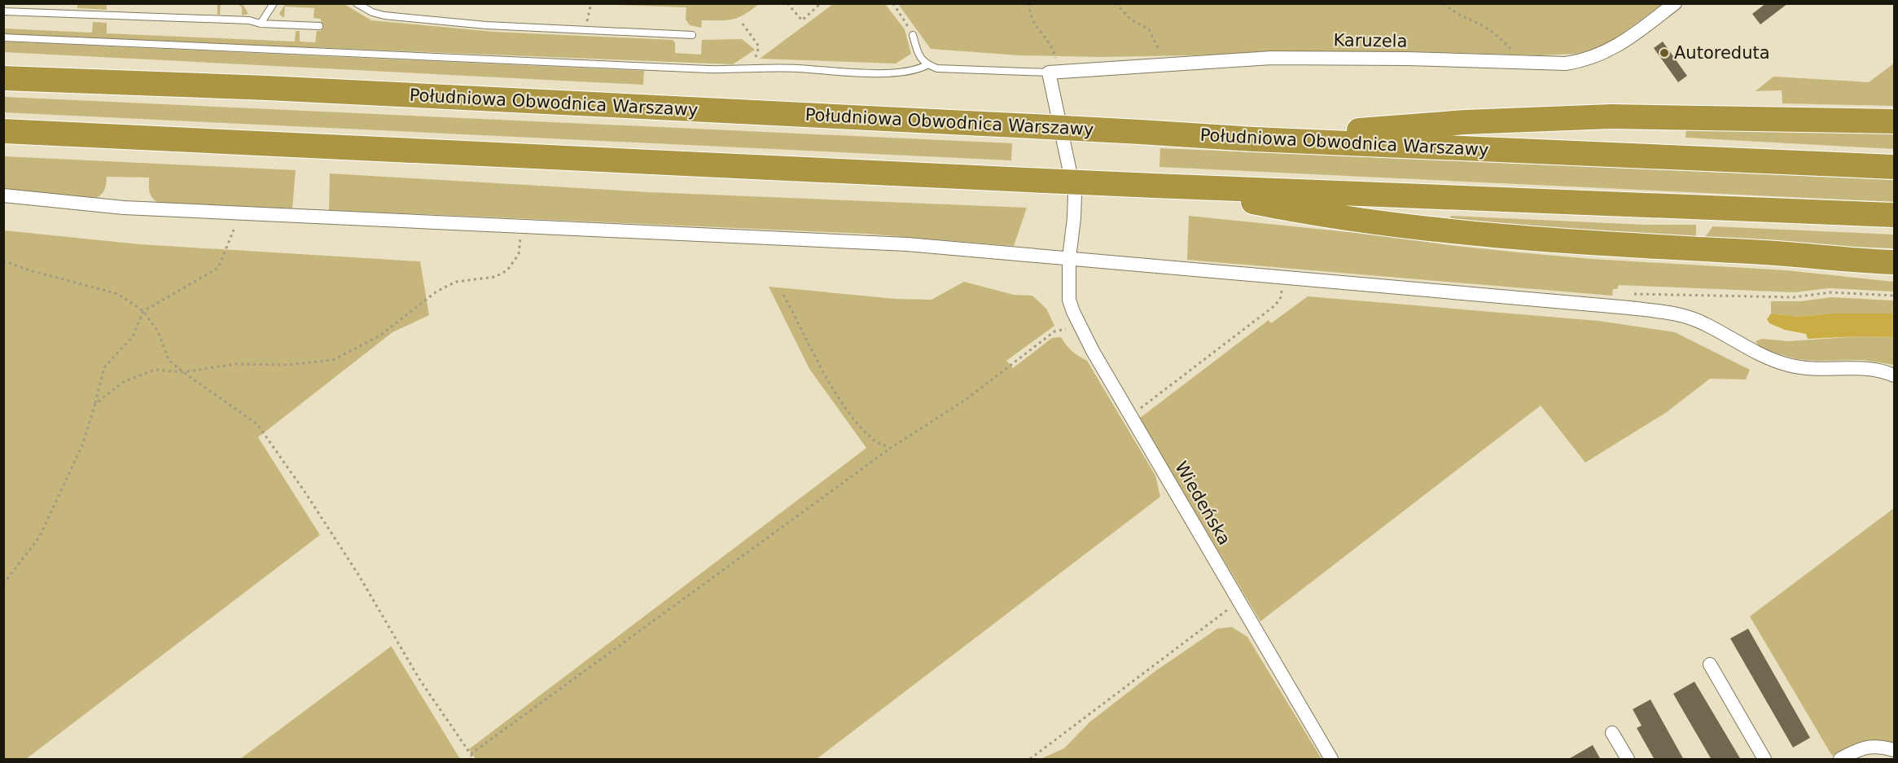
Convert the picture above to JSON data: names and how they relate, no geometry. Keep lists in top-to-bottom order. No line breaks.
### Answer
{"streets":{"highway":["Południowa Obwodnica Warszawy"],"street":["Karuzela","Wiedeńska"]},"crossings":[["Karuzela","Wiedeńska"]],"places":["Autoreduta"]}
